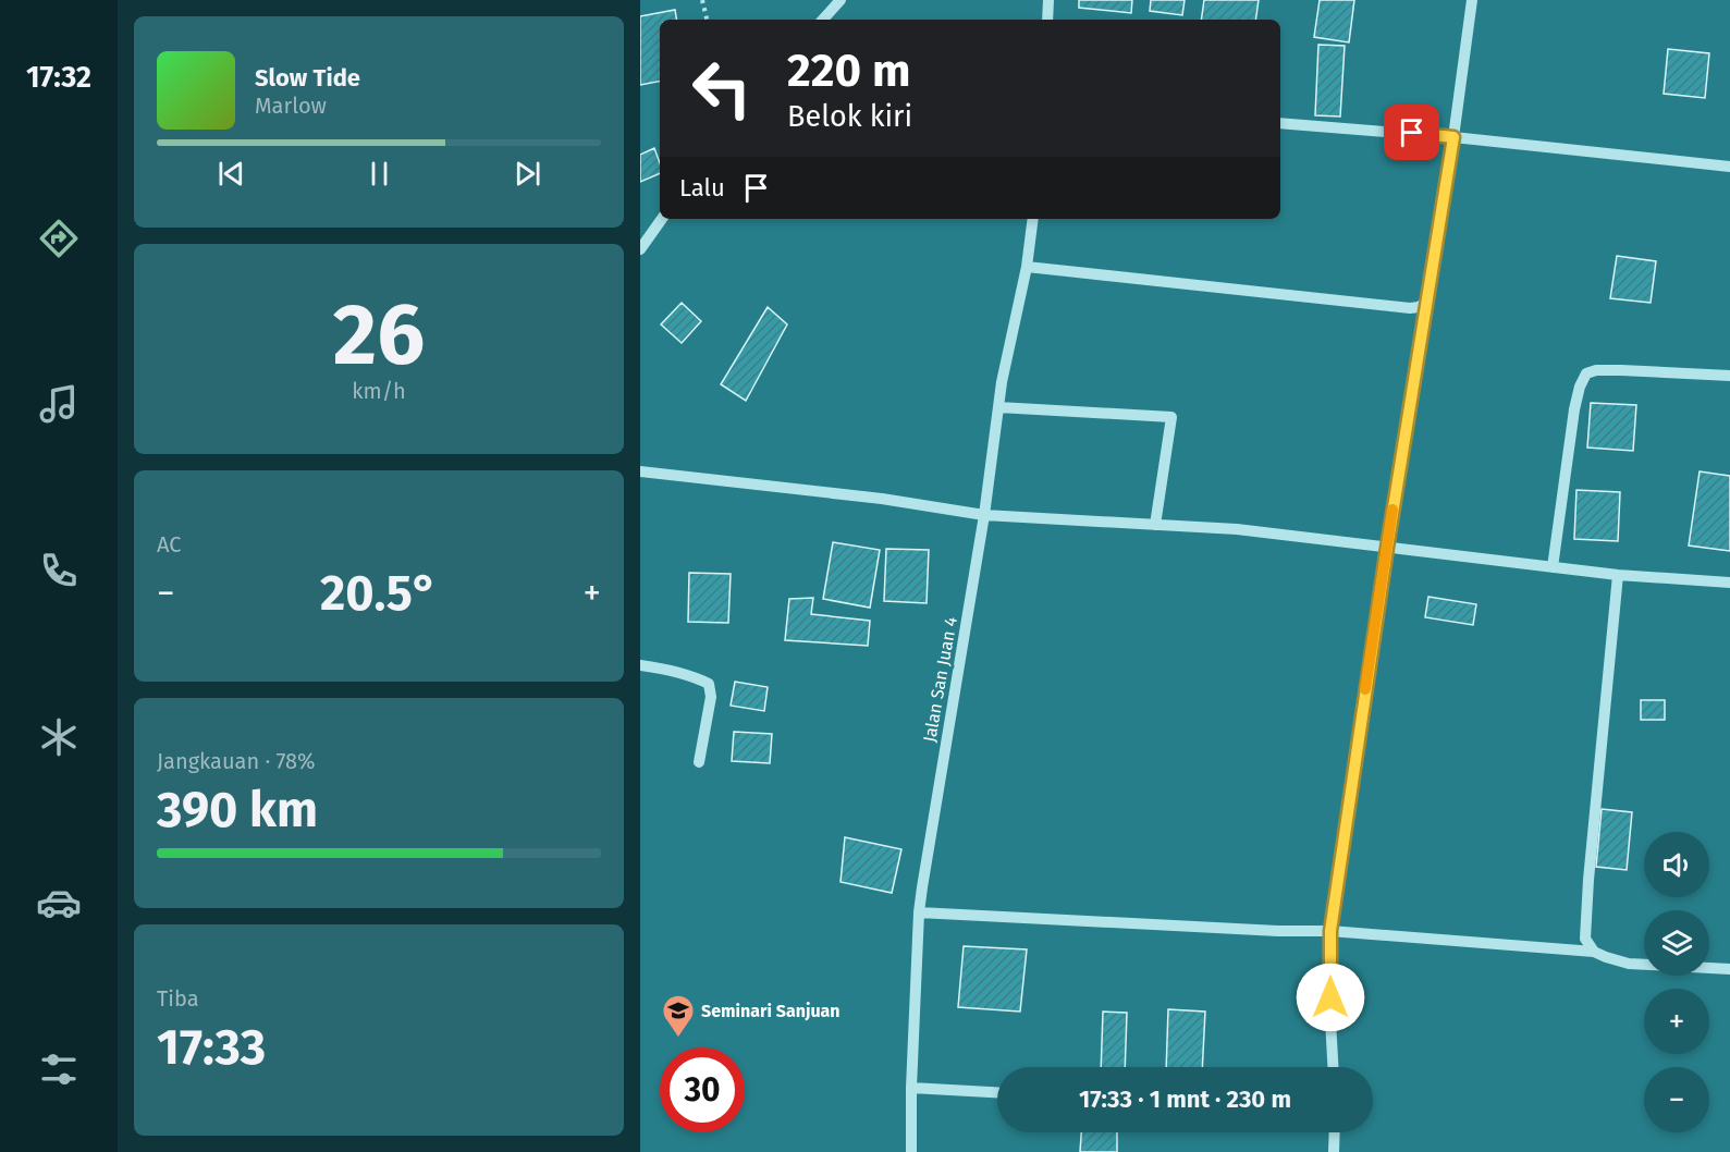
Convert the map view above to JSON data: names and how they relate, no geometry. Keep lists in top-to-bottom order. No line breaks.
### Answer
{"streets":{"street":["Jalan San Juan 4"]},"places":{"school or university":["Seminari Sanjuan"]},"page":{"tabs":"17:32","turn":["220 m","Belok kiri"],"song":["Slow Tide","Marlow"],"then":"Lalu","tile":[["26","km/h"],"AC",["Jangkauan · 78%","390 km"],["Tiba","17:33"]],"heat":["−","20.5°","+"],"map_buttons":["+","−"],"limit":"30","trip":"17:33 · 1 mnt · 230 m"}}
